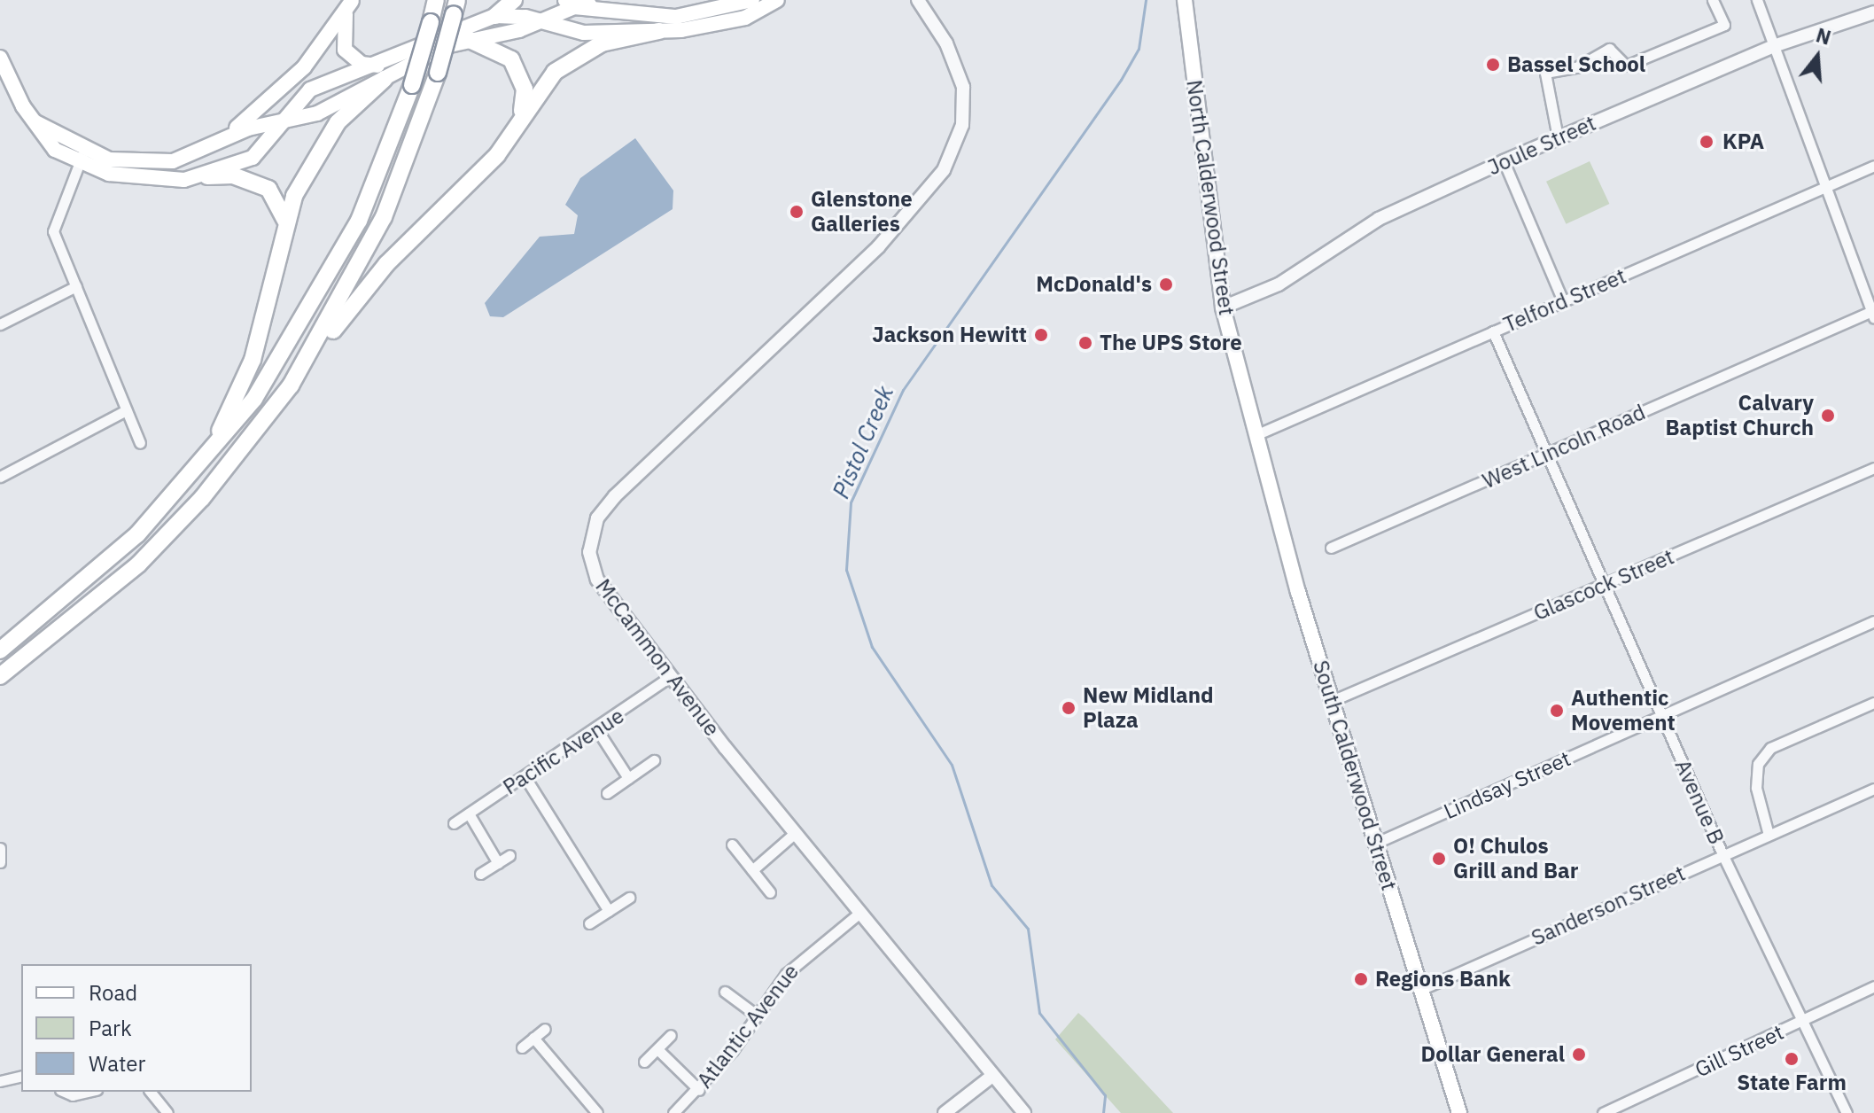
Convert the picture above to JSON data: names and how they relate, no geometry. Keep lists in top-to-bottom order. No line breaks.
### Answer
{"streets":{"main road":["North Calderwood Street","South Calderwood Street"],"street":["Joule Street","Telford Street","West Lincoln Road","Glascock Street","McCammon Avenue","Pacific Avenue","Lindsay Street","Avenue B","Sanderson Street","Atlantic Avenue","Gill Street"]},"crossings":[["Joule Street","North Calderwood Street"],["North Calderwood Street","Telford Street"],["North Calderwood Street","South Calderwood Street"],["Telford Street","South Calderwood Street"],["Telford Street","Avenue B"],["West Lincoln Road","Avenue B"],["Glascock Street","South Calderwood Street"],["Glascock Street","Avenue B"],["McCammon Avenue","Pacific Avenue"],["McCammon Avenue","Atlantic Avenue"],["South Calderwood Street","Lindsay Street"],["South Calderwood Street","Sanderson Street"],["Lindsay Street","Avenue B"],["Avenue B","Sanderson Street"],["Avenue B","Gill Street"]],"water":["Pistol Creek"],"places":["Bassel School","KPA","Glenstone Galleries","McDonald's","Jackson Hewitt","The UPS Store","Calvary Baptist Church","New Midland Plaza","Authentic Movement","O! Chulos Grill and Bar","Regions Bank","Dollar General","State Farm"],"legend":["Road","Park","Water"],"north":"top"}
